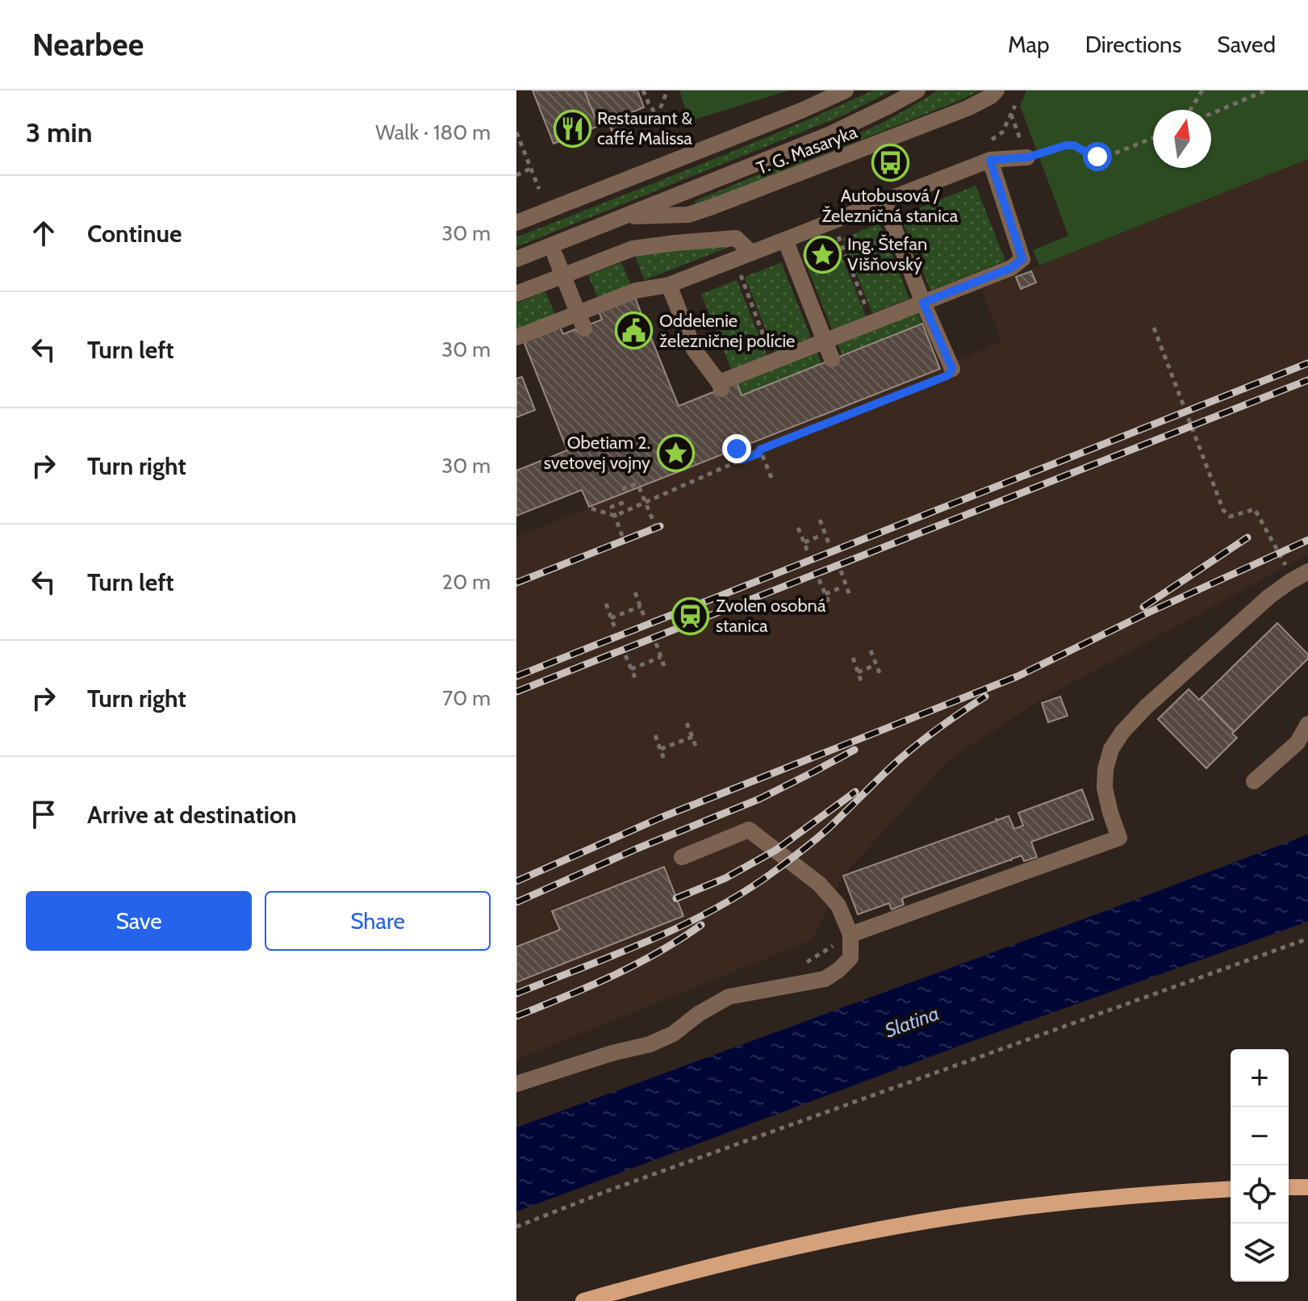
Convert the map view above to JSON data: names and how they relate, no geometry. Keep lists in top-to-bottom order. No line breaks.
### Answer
{"streets":{"street":["T. G. Masaryka"]},"water":["Slatina"],"places":{"restaurant":["Restaurant & caffé Malissa"],"bus stop":["Autobusová / Železničná stanica"],"place":["Ing. Štefan Višňovský","Obetiam 2. svetovej vojny"],"public building":["Oddelenie železničnej polície"],"station":["Zvolen osobná stanica"]},"north":"top","page":{"header":"Nearbee","nav":["Map","Directions","Saved"],"heading":["3 min","Walk · 180 m"],"list":[["Continue","30 m"],["Turn left","30 m"],["Turn right","30 m"],["Turn left","20 m"],["Turn right","70 m"],"Arrive at destination"],"buttons":["Save","Share"],"map_buttons":["+","−"]}}
